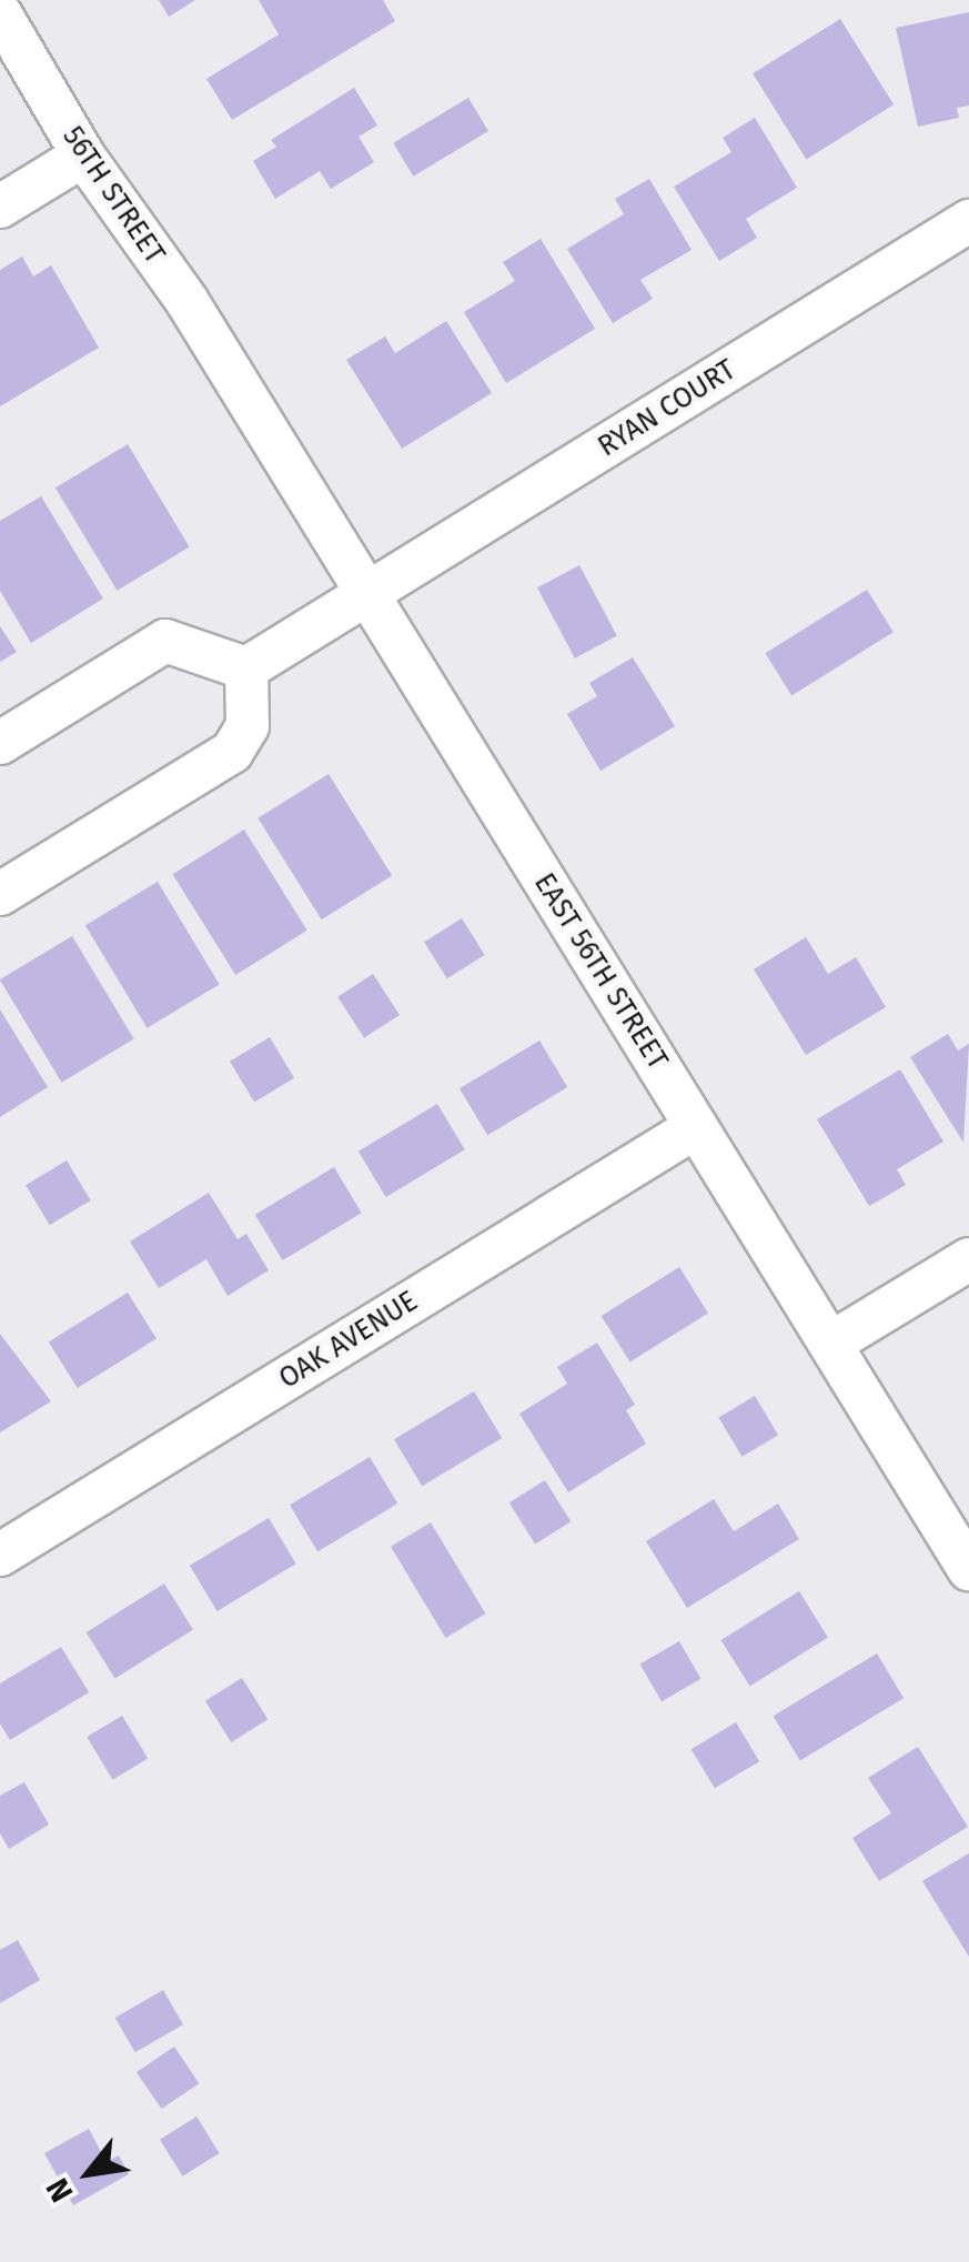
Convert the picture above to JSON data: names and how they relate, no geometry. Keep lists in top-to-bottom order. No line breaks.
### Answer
{"streets":{"street":["56TH STREET","RYAN COURT","EAST 56TH STREET","OAK AVENUE"]},"crossings":[["56TH STREET","EAST 56TH STREET"],["RYAN COURT","EAST 56TH STREET"],["EAST 56TH STREET","OAK AVENUE"]],"north":"bottom left"}
